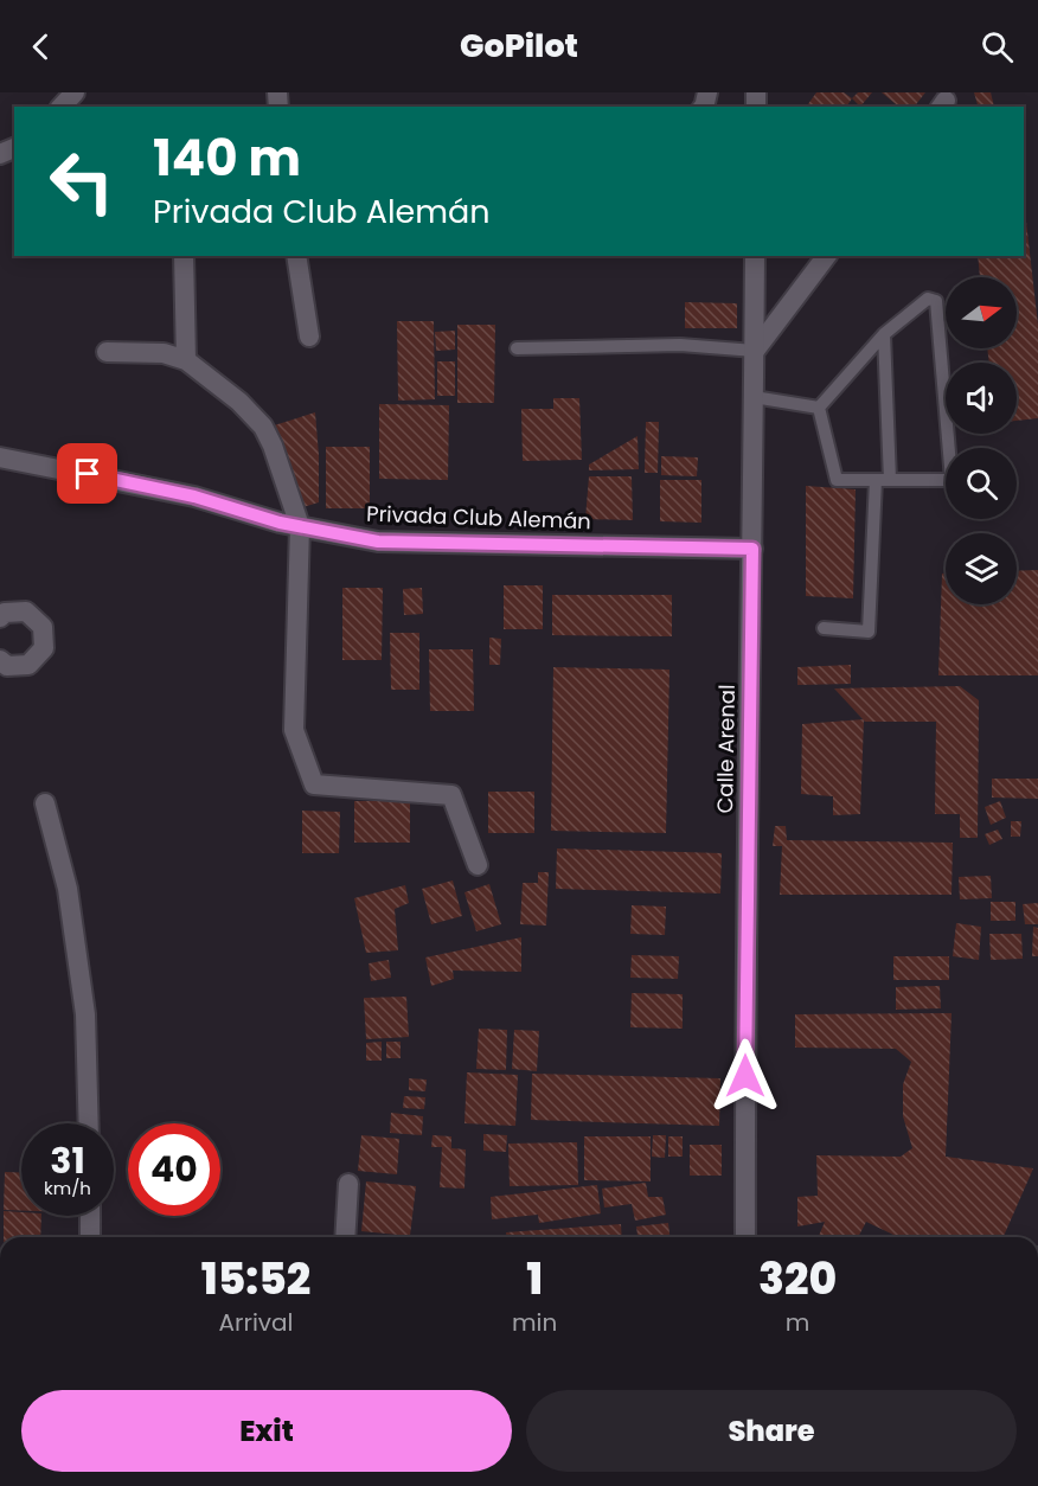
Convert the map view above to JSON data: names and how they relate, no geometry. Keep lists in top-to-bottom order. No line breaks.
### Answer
{"streets":{"street":["Privada Club Alemán","Calle Arenal"]},"crossings":[["Privada Club Alemán","Calle Arenal"]],"north":"right","page":{"header":"GoPilot","turn":["140 m","Privada Club Alemán"],"speed":"31 km/h","limit":"40","eta":["15:52","Arrival","1","min","320","m"],"buttons":["Exit","Share"]}}
